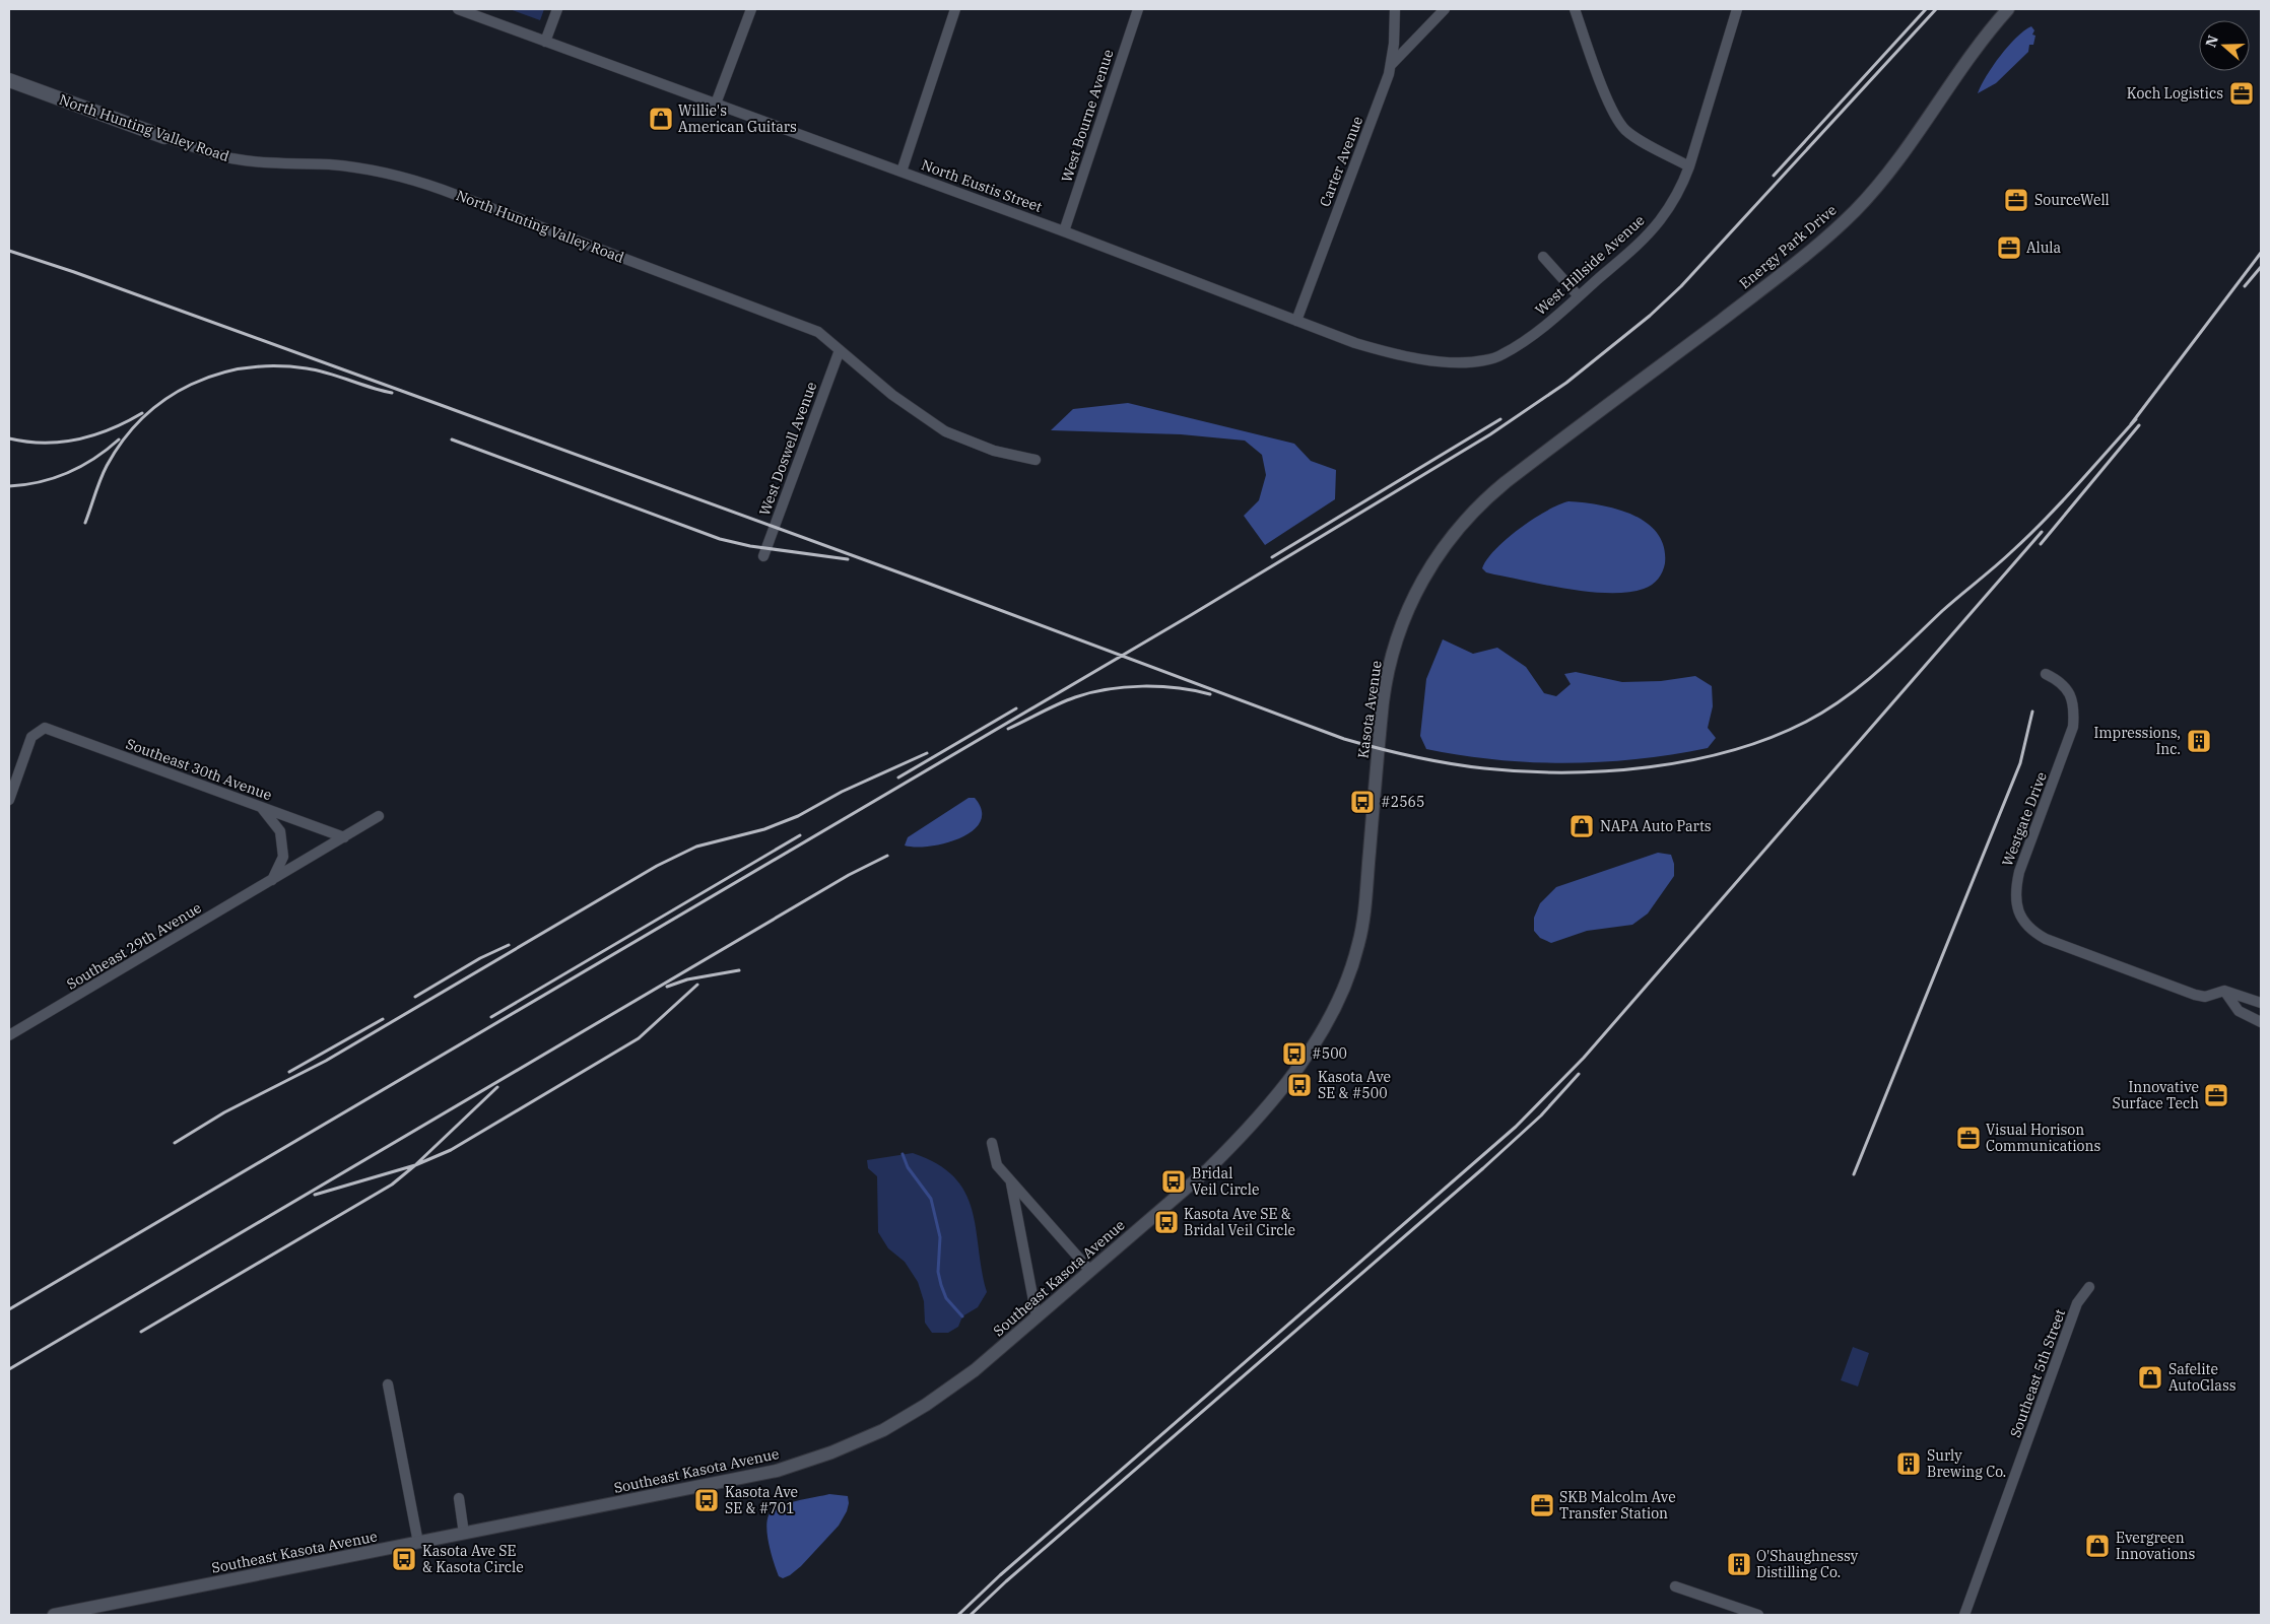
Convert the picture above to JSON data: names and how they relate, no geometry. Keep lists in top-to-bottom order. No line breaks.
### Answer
{"streets":{"main road":["North Hunting Valley Road"],"street":["West Bourne Avenue","Carter Avenue","North Eustis Street","Energy Park Drive","West Hillside Avenue","West Doswell Avenue","Kasota Avenue","Southeast 30th Avenue","Westgate Drive","Southeast 29th Avenue","Southeast Kasota Avenue","Southeast 5th Street"]},"crossings":[["West Bourne Avenue","North Eustis Street"],["North Hunting Valley Road","West Doswell Avenue"],["Carter Avenue","North Eustis Street"],["North Eustis Street","West Hillside Avenue"],["Energy Park Drive","Kasota Avenue"],["Kasota Avenue","Southeast Kasota Avenue"],["Southeast 30th Avenue","Southeast 29th Avenue"]],"places":{"office":["Koch Logistics","SourceWell","Alula","Innovative Surface Tech","Visual Horison Communications","SKB Malcolm Ave Transfer Station"],"shop":["Willie's American Guitars","NAPA Auto Parts","Safelite AutoGlass","Evergreen Innovations"],"building":["Impressions, Inc.","Surly Brewing Co.","O'Shaughnessy Distilling Co."],"bus stop":["#2565","#500","Kasota Ave SE & #500","Bridal Veil Circle","Kasota Ave SE & Bridal Veil Circle","Kasota Ave SE & #701","Kasota Ave SE & Kasota Circle"]},"north":"left"}
